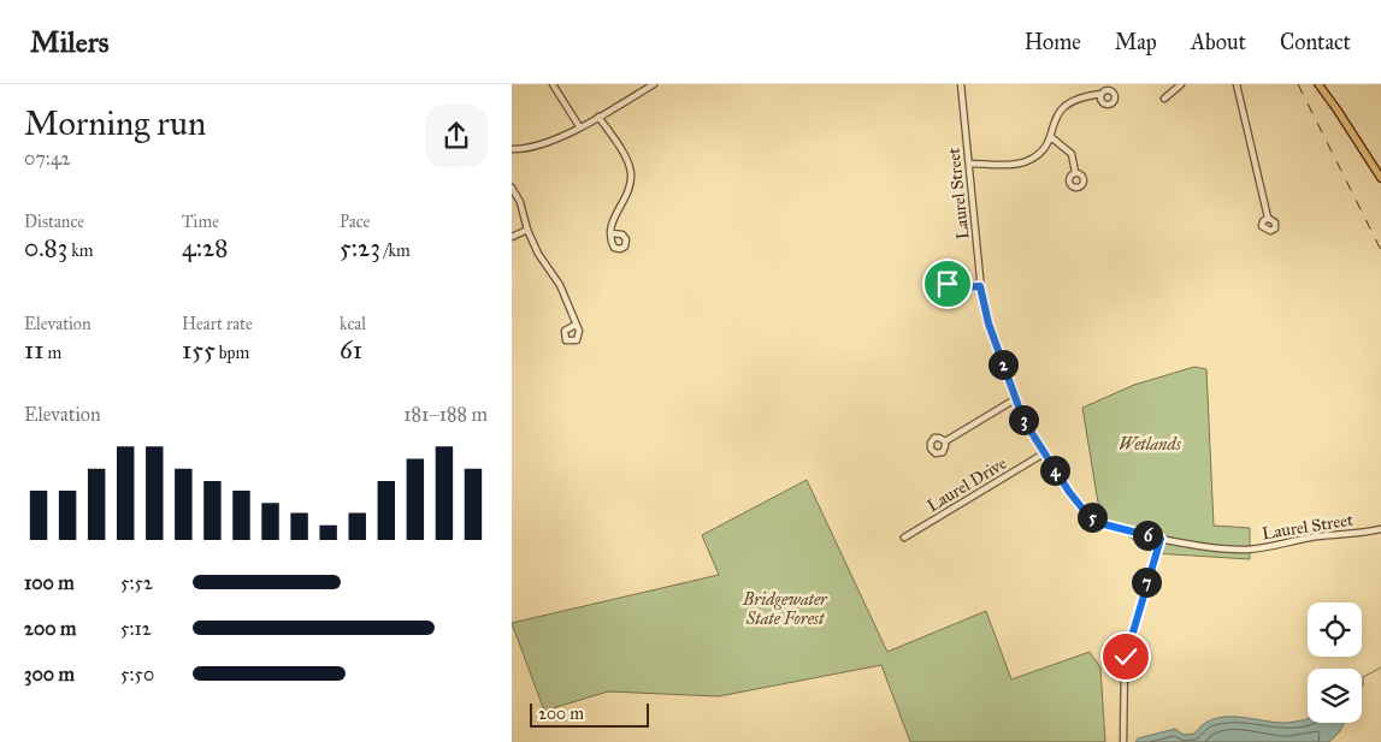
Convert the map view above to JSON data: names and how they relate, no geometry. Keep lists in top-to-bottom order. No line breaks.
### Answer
{"streets":{"street":["Laurel Street","Laurel Drive"]},"crossings":[["Laurel Street","Laurel Drive"]],"parks":["Wetlands","Bridgewater State Forest"],"scale_bar":"200 m","page":{"header":"Milers","nav":["Home","Map","About","Contact"],"heading":["Morning run","07:42"],"stats":[["Distance","0.83 km"],["Time","4:28"],["Pace","5:23 /km"],["Elevation","11 m"],["Heart rate","155 bpm"],["kcal","61"]],"pins":["2","3","4","5","6","7"],"chart":["Elevation","181–188 m"],"list":[{"name":"100 m","note":"5:52"},{"name":"200 m","note":"5:12"},{"name":"300 m","note":"5:50"}],"scale":"200 m"}}
